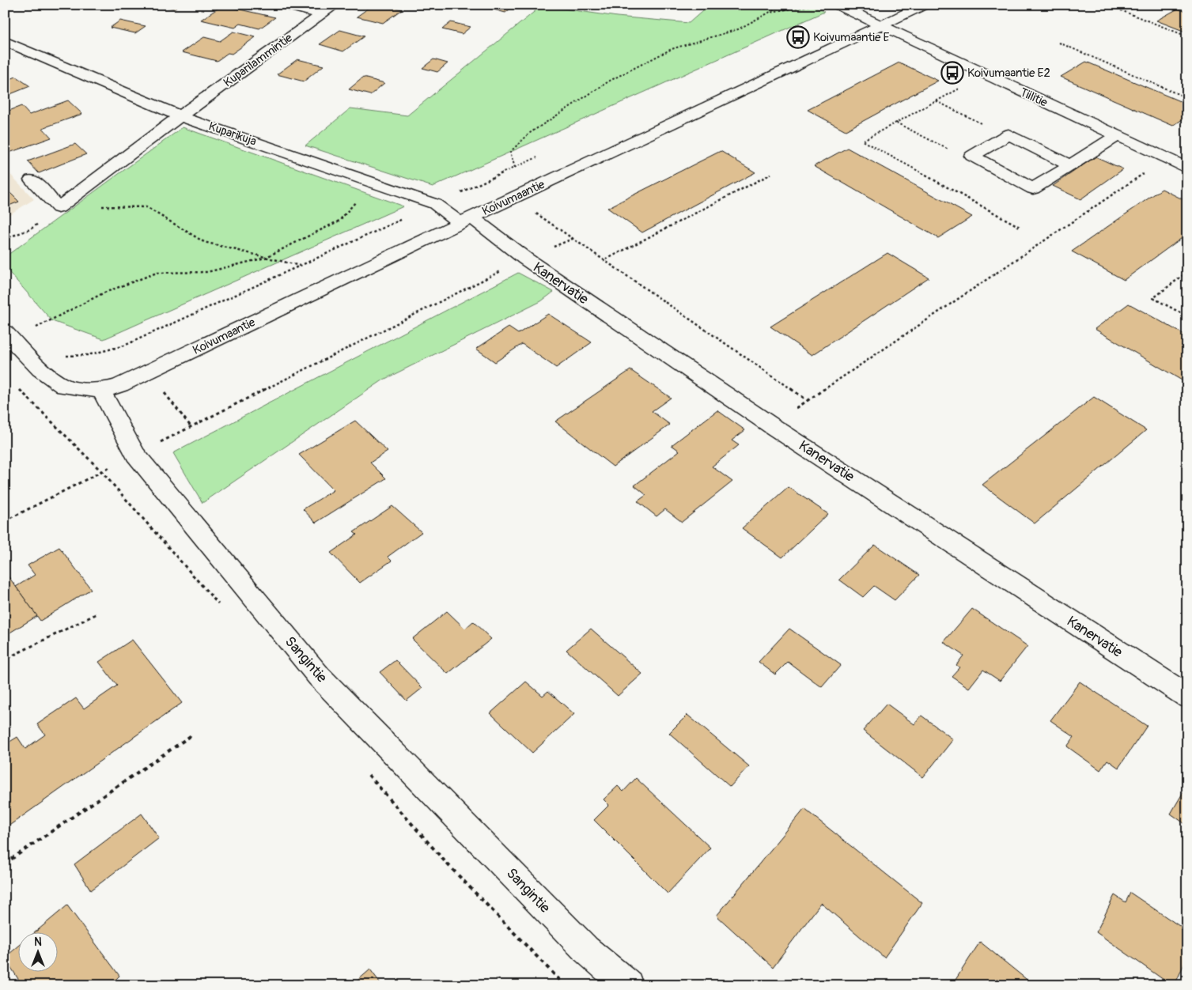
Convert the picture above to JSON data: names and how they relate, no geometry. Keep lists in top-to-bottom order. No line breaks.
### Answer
{"streets":{"street":["Kuparilammintie","Tiilitie","Kuparikuja","Koivumaantie","Kanervatie","Sangintie"]},"crossings":[["Kuparilammintie","Kuparikuja"],["Tiilitie","Koivumaantie"],["Kuparikuja","Koivumaantie"],["Kuparikuja","Kanervatie"],["Koivumaantie","Kanervatie"],["Koivumaantie","Sangintie"]],"places":{"bus stop":["Koivumaantie E","Koivumaantie E2"]},"north":"top"}
